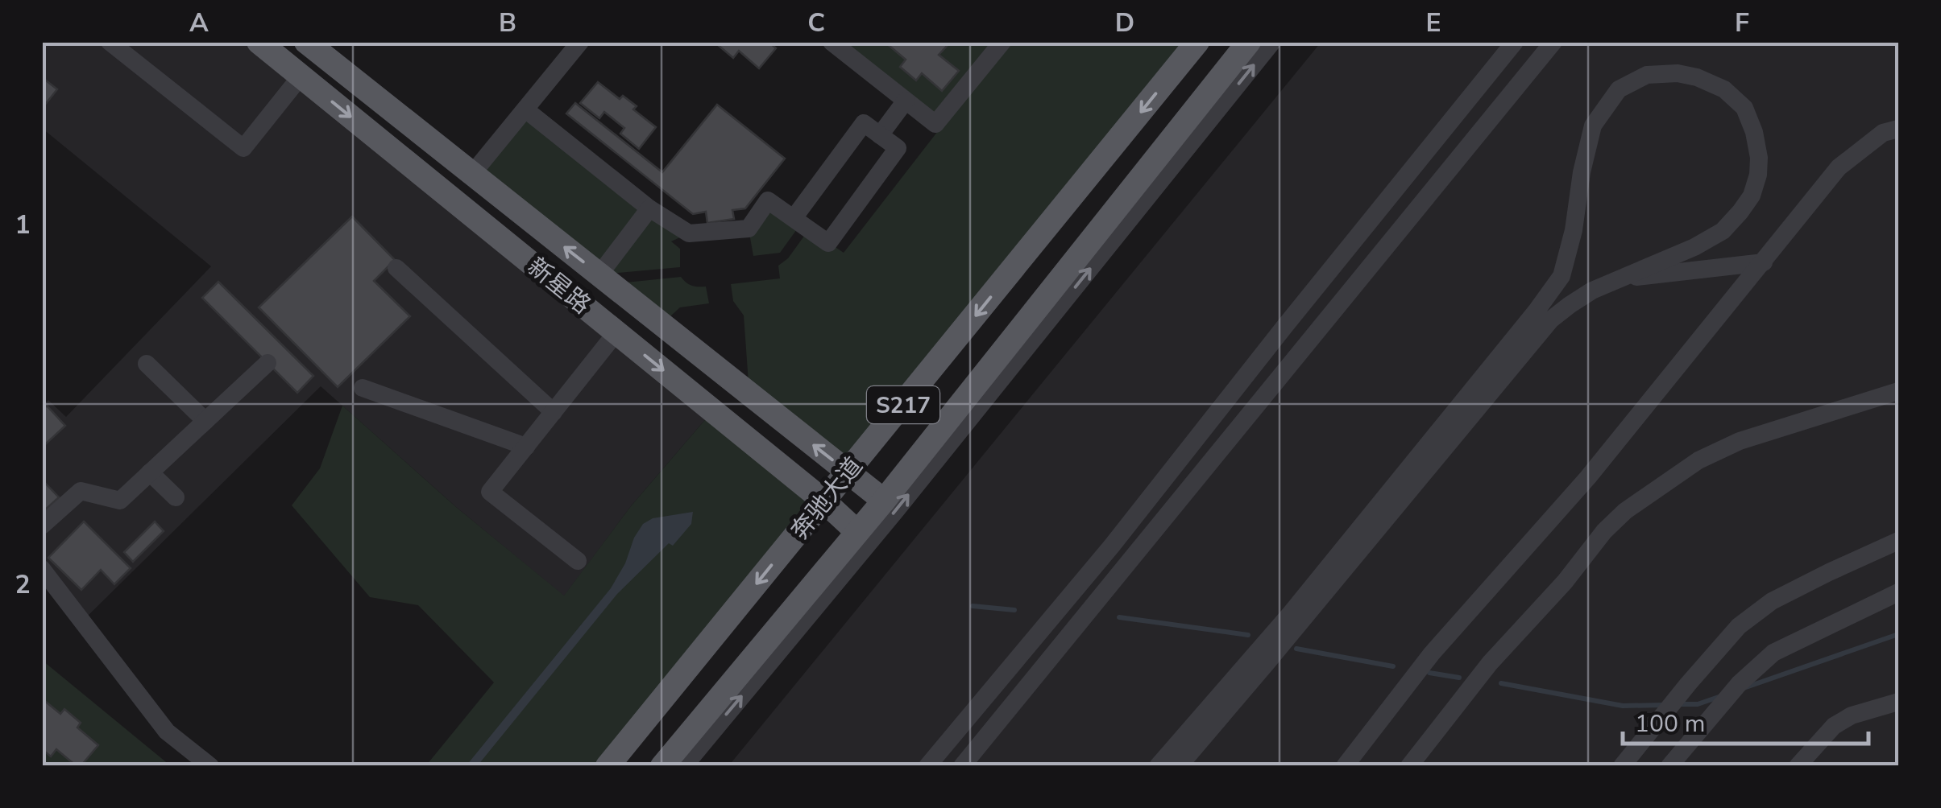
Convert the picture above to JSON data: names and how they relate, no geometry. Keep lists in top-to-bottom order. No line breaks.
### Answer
{"streets":{"main road":["新星路","S217","奔驰大道"]},"crossings":[["新星路","奔驰大道"]],"scale_bar":"100 m","grid":{"columns":["A","B","C","D","E","F"],"rows":["1","2"]}}
